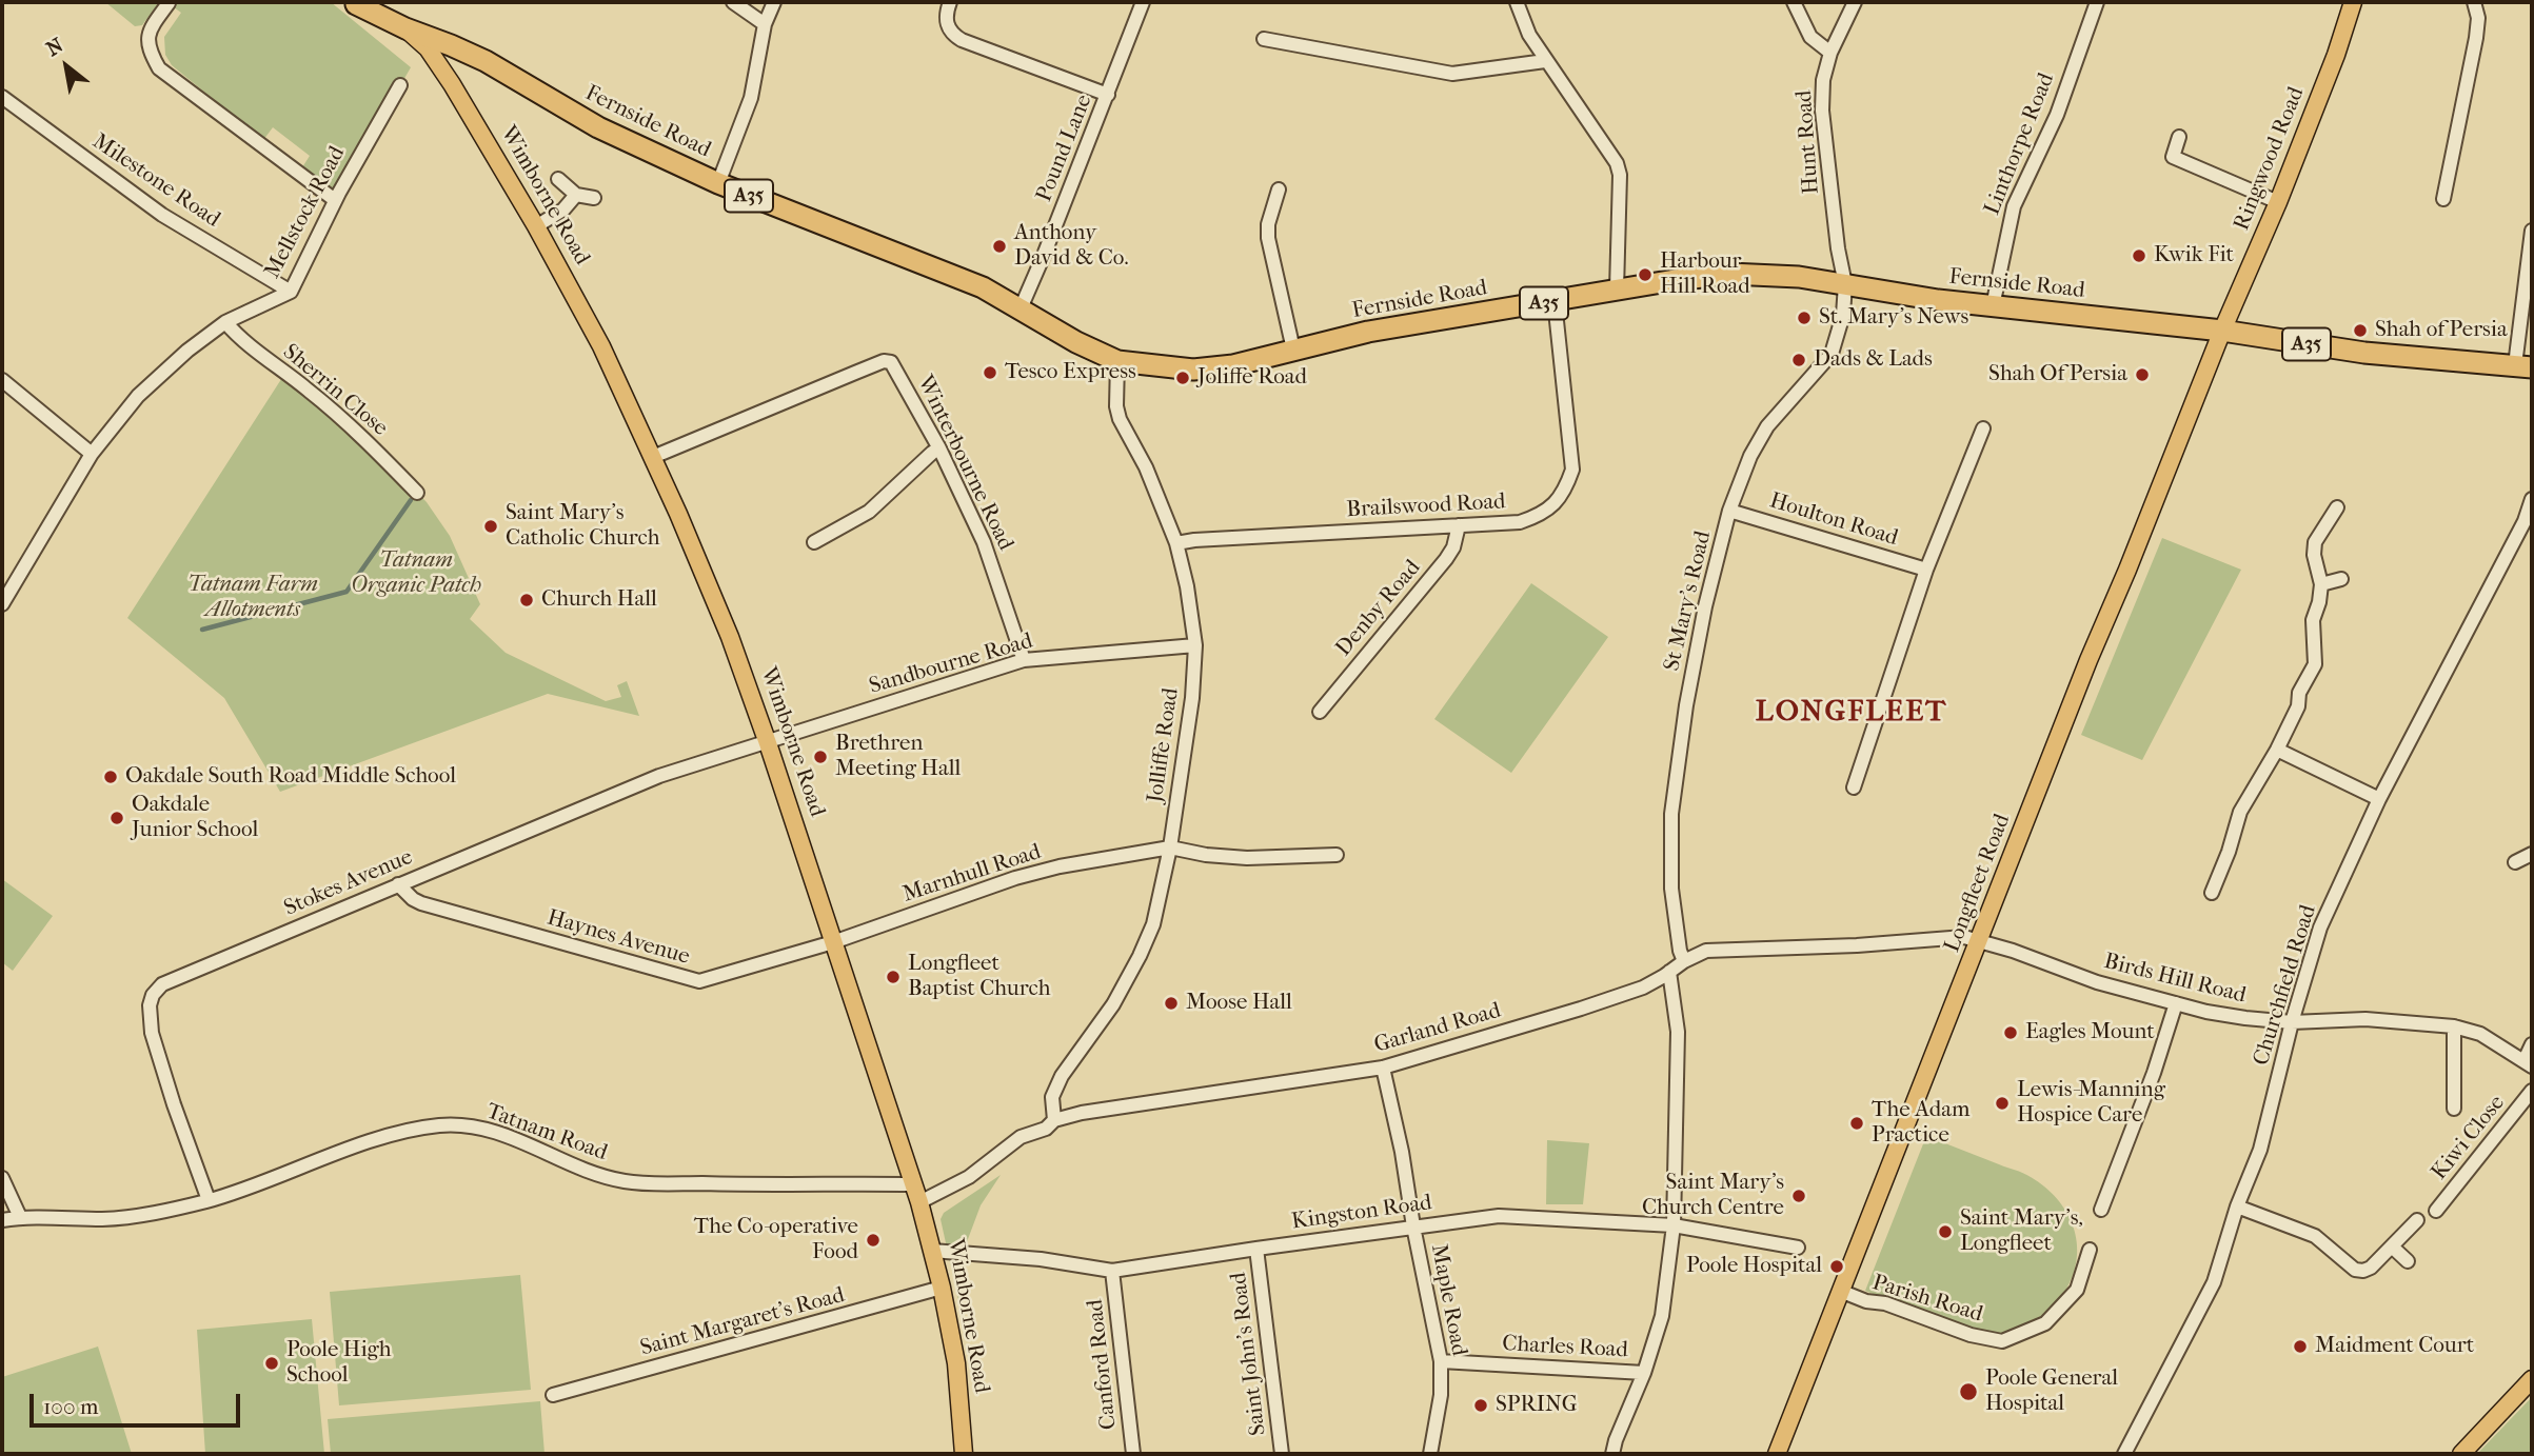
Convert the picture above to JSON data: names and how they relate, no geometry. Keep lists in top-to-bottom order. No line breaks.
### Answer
{"streets":{"highway":["Fernside Road","Wimborne Road","A35"],"main road":["Ringwood Road","Longfleet Road"],"street":["Hunt Road","Linthorpe Road","Pound Lane","Milestone Road","Mellstock Road","Sherrin Close","Winterbourne Road","Brailswood Road","Houlton Road","St Mary's Road","Denby Road","Sandbourne Road","Jolliffe Road","Marnhull Road","Stokes Avenue","Haynes Avenue","Birds Hill Road","Churchfield Road","Garland Road","Tatnam Road","Kiwi Close","Kingston Road","Parish Road","Maple Road","Saint Margaret's Road","Charles Road","Saint John's Road","Canford Road"]},"crossings":[["Fernside Road","Hunt Road"],["Fernside Road","Linthorpe Road"],["Fernside Road","Pound Lane"],["Fernside Road","Ringwood Road"],["Fernside Road","Wimborne Road"],["Fernside Road","Brailswood Road"],["Fernside Road","St Mary's Road"],["Fernside Road","Jolliffe Road"],["Fernside Road","Longfleet Road"],["Hunt Road","St Mary's Road"],["Ringwood Road","Longfleet Road"],["Milestone Road","Mellstock Road"],["Wimborne Road","Winterbourne Road"],["Wimborne Road","Sandbourne Road"],["Wimborne Road","Marnhull Road"],["Wimborne Road","Stokes Avenue"],["Wimborne Road","Haynes Avenue"],["Wimborne Road","Garland Road"],["Wimborne Road","Tatnam Road"],["Wimborne Road","Kingston Road"],["Wimborne Road","Saint Margaret's Road"],["Mellstock Road","Sherrin Close"],["Winterbourne Road","Sandbourne Road"],["Brailswood Road","Denby Road"],["Brailswood Road","Jolliffe Road"],["Houlton Road","St Mary's Road"],["St Mary's Road","Garland Road"],["Sandbourne Road","Jolliffe Road"],["Sandbourne Road","Stokes Avenue"],["Jolliffe Road","Marnhull Road"],["Jolliffe Road","Garland Road"],["Marnhull Road","Haynes Avenue"],["Stokes Avenue","Haynes Avenue"],["Stokes Avenue","Tatnam Road"],["Longfleet Road","Birds Hill Road"],["Longfleet Road","Garland Road"],["Longfleet Road","Parish Road"],["Birds Hill Road","Churchfield Road"],["Birds Hill Road","Garland Road"],["Garland Road","Maple Road"],["Kingston Road","Maple Road"],["Kingston Road","Saint John's Road"],["Kingston Road","Canford Road"],["Maple Road","Charles Road"]],"districts":["LONGFLEET"],"parks":["Tatnam Organic Patch","Tatnam Farm Allotments"],"places":["Anthony David & Co.","Kwik Fit","Harbour Hill Road","St. Mary's News","Shah of Persia","Dads & Lads","Tesco Express","Shah Of Persia","Joliffe Road","Saint Mary's Catholic Church","Church Hall","Brethren Meeting Hall","Oakdale South Road Middle School","Oakdale Junior School","Longfleet Baptist Church","Moose Hall","Eagles Mount","Lewis-Manning Hospice Care","The Adam Practice","Saint Mary's Church Centre","Saint Mary's, Longfleet","The Co-operative Food","Poole Hospital","Maidment Court","Poole High School","Poole General Hospital","SPRING"],"scale_bar":"100 m","north":"top left"}
